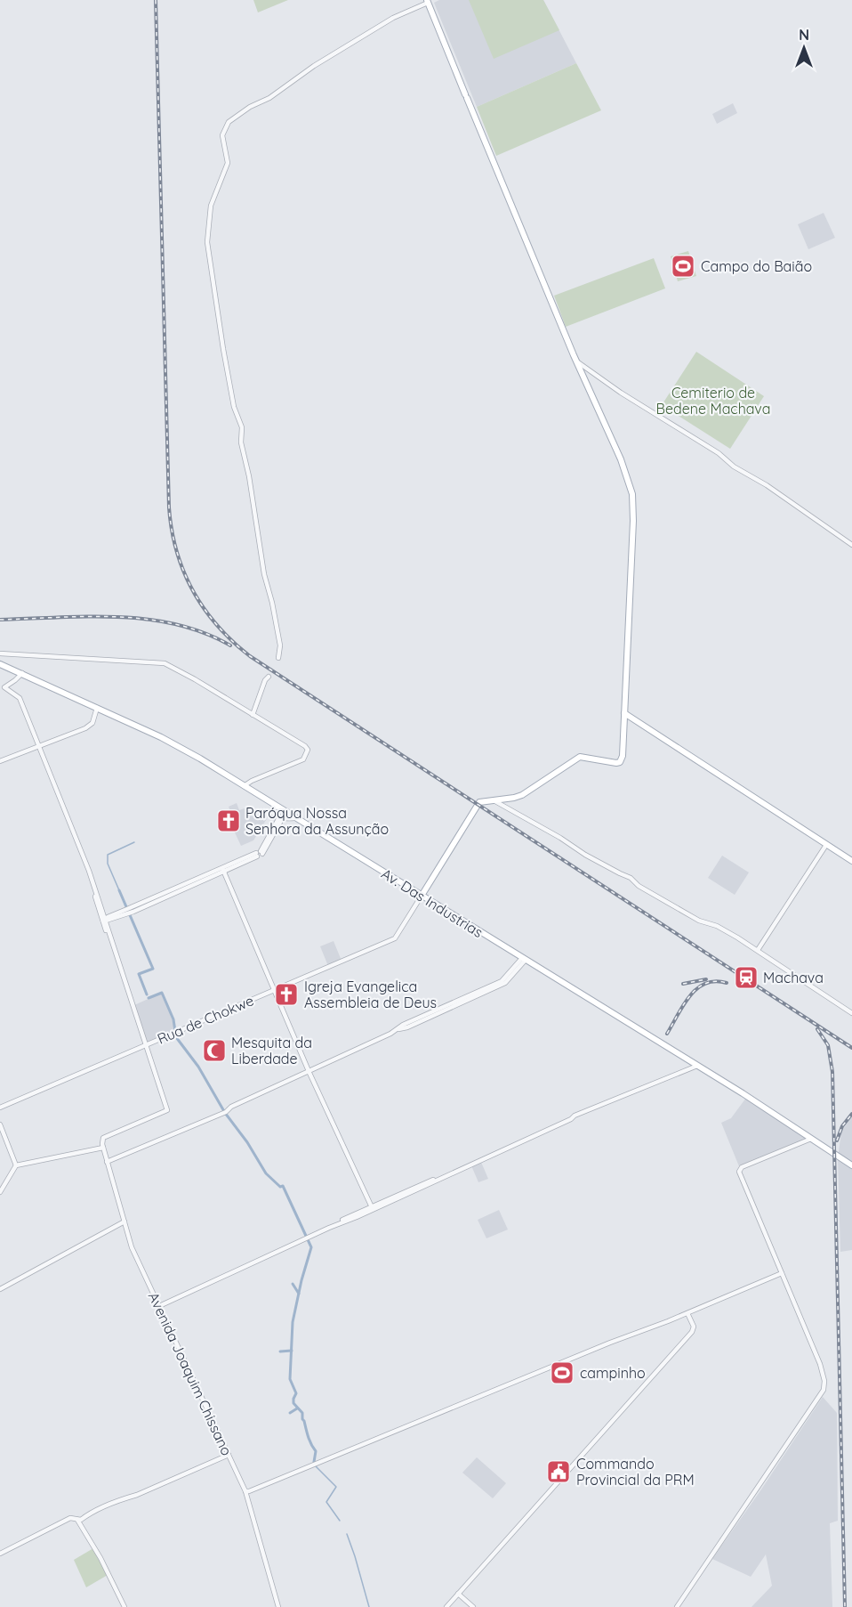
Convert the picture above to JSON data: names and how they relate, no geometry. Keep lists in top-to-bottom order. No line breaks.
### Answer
{"streets":{"main road":["Av. Das Industrias"],"street":["Rua de Chokwe","Avenida Joaquim Chissano"]},"crossings":[["Av. Das Industrias","Rua de Chokwe"],["Rua de Chokwe","Avenida Joaquim Chissano"]],"parks":["Cemiterio de Bedene Machava"],"places":{"sports":["Campo do Baião","campinho"],"church":["Paróqua Nossa Senhora da Assunção","Igreja Evangelica Assembleia de Deus"],"station":["Machava"],"mosque":["Mesquita da Liberdade"],"public building":["Commando Provincial da PRM"]},"north":"top"}
